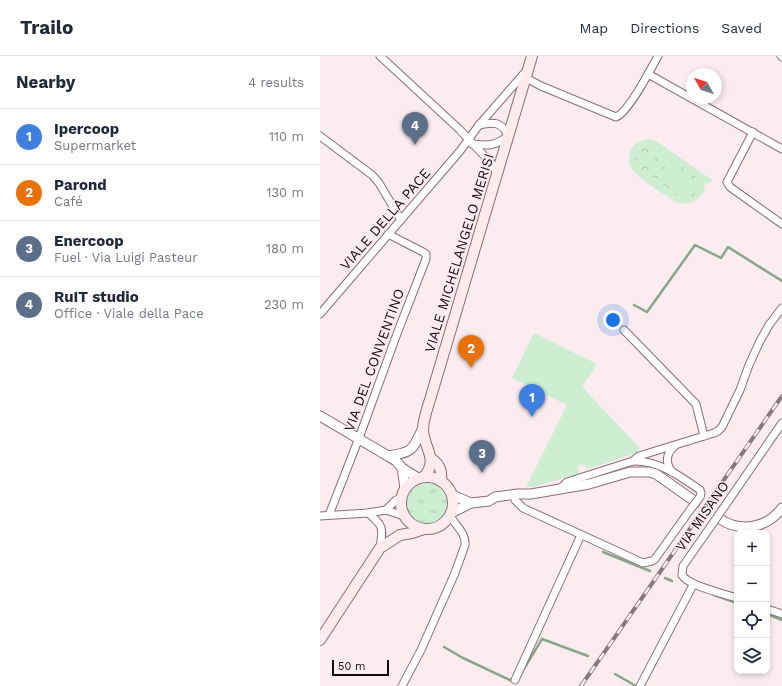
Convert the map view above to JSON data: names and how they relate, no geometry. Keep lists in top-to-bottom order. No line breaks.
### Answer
{"streets":{"main road":["VIALE MICHELANGELO MERISI"],"street":["VIALE DELLA PACE","VIA DEL CONVENTINO","VIA MISANO"]},"crossings":[["VIALE DELLA PACE","VIALE MICHELANGELO MERISI"],["VIALE DELLA PACE","VIA DEL CONVENTINO"]],"scale_bar":"50 m","north":"top left","page":{"header":"Trailo","nav":["Map","Directions","Saved"],"heading":["Nearby","4 results"],"list":[{"mark":"1","name":"Ipercoop","note":"Supermarket","value":"110 m"},{"mark":"2","name":"Parond","note":"Café","value":"130 m"},{"mark":"3","name":"Enercoop","note":"Fuel · Via Luigi Pasteur","value":"180 m"},{"mark":"4","name":"RuIT studio","note":"Office · Viale della Pace","value":"230 m"}],"pins":["4","2","1","3"],"map_buttons":["+","−"],"scale":"50 m"}}
